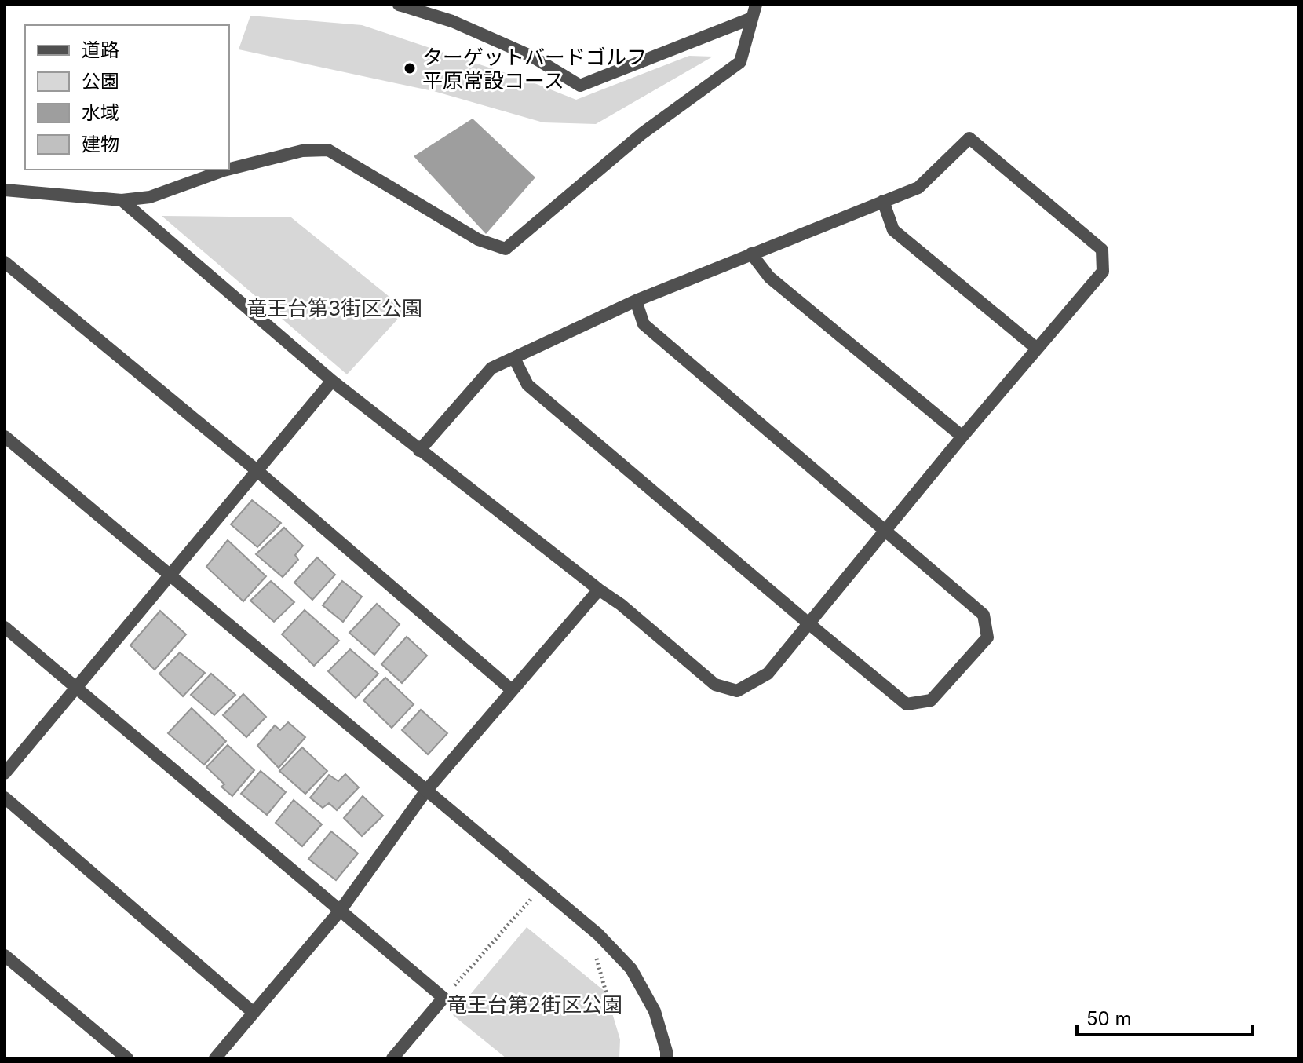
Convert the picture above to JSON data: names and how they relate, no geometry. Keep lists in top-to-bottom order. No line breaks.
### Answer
{"parks":["竜王台第3街区公園","竜王台第2街区公園"],"places":["ターゲットバードゴルフ 平原常設コース"],"legend":["道路","公園","水域","建物"],"scale_bar":"50 m"}
